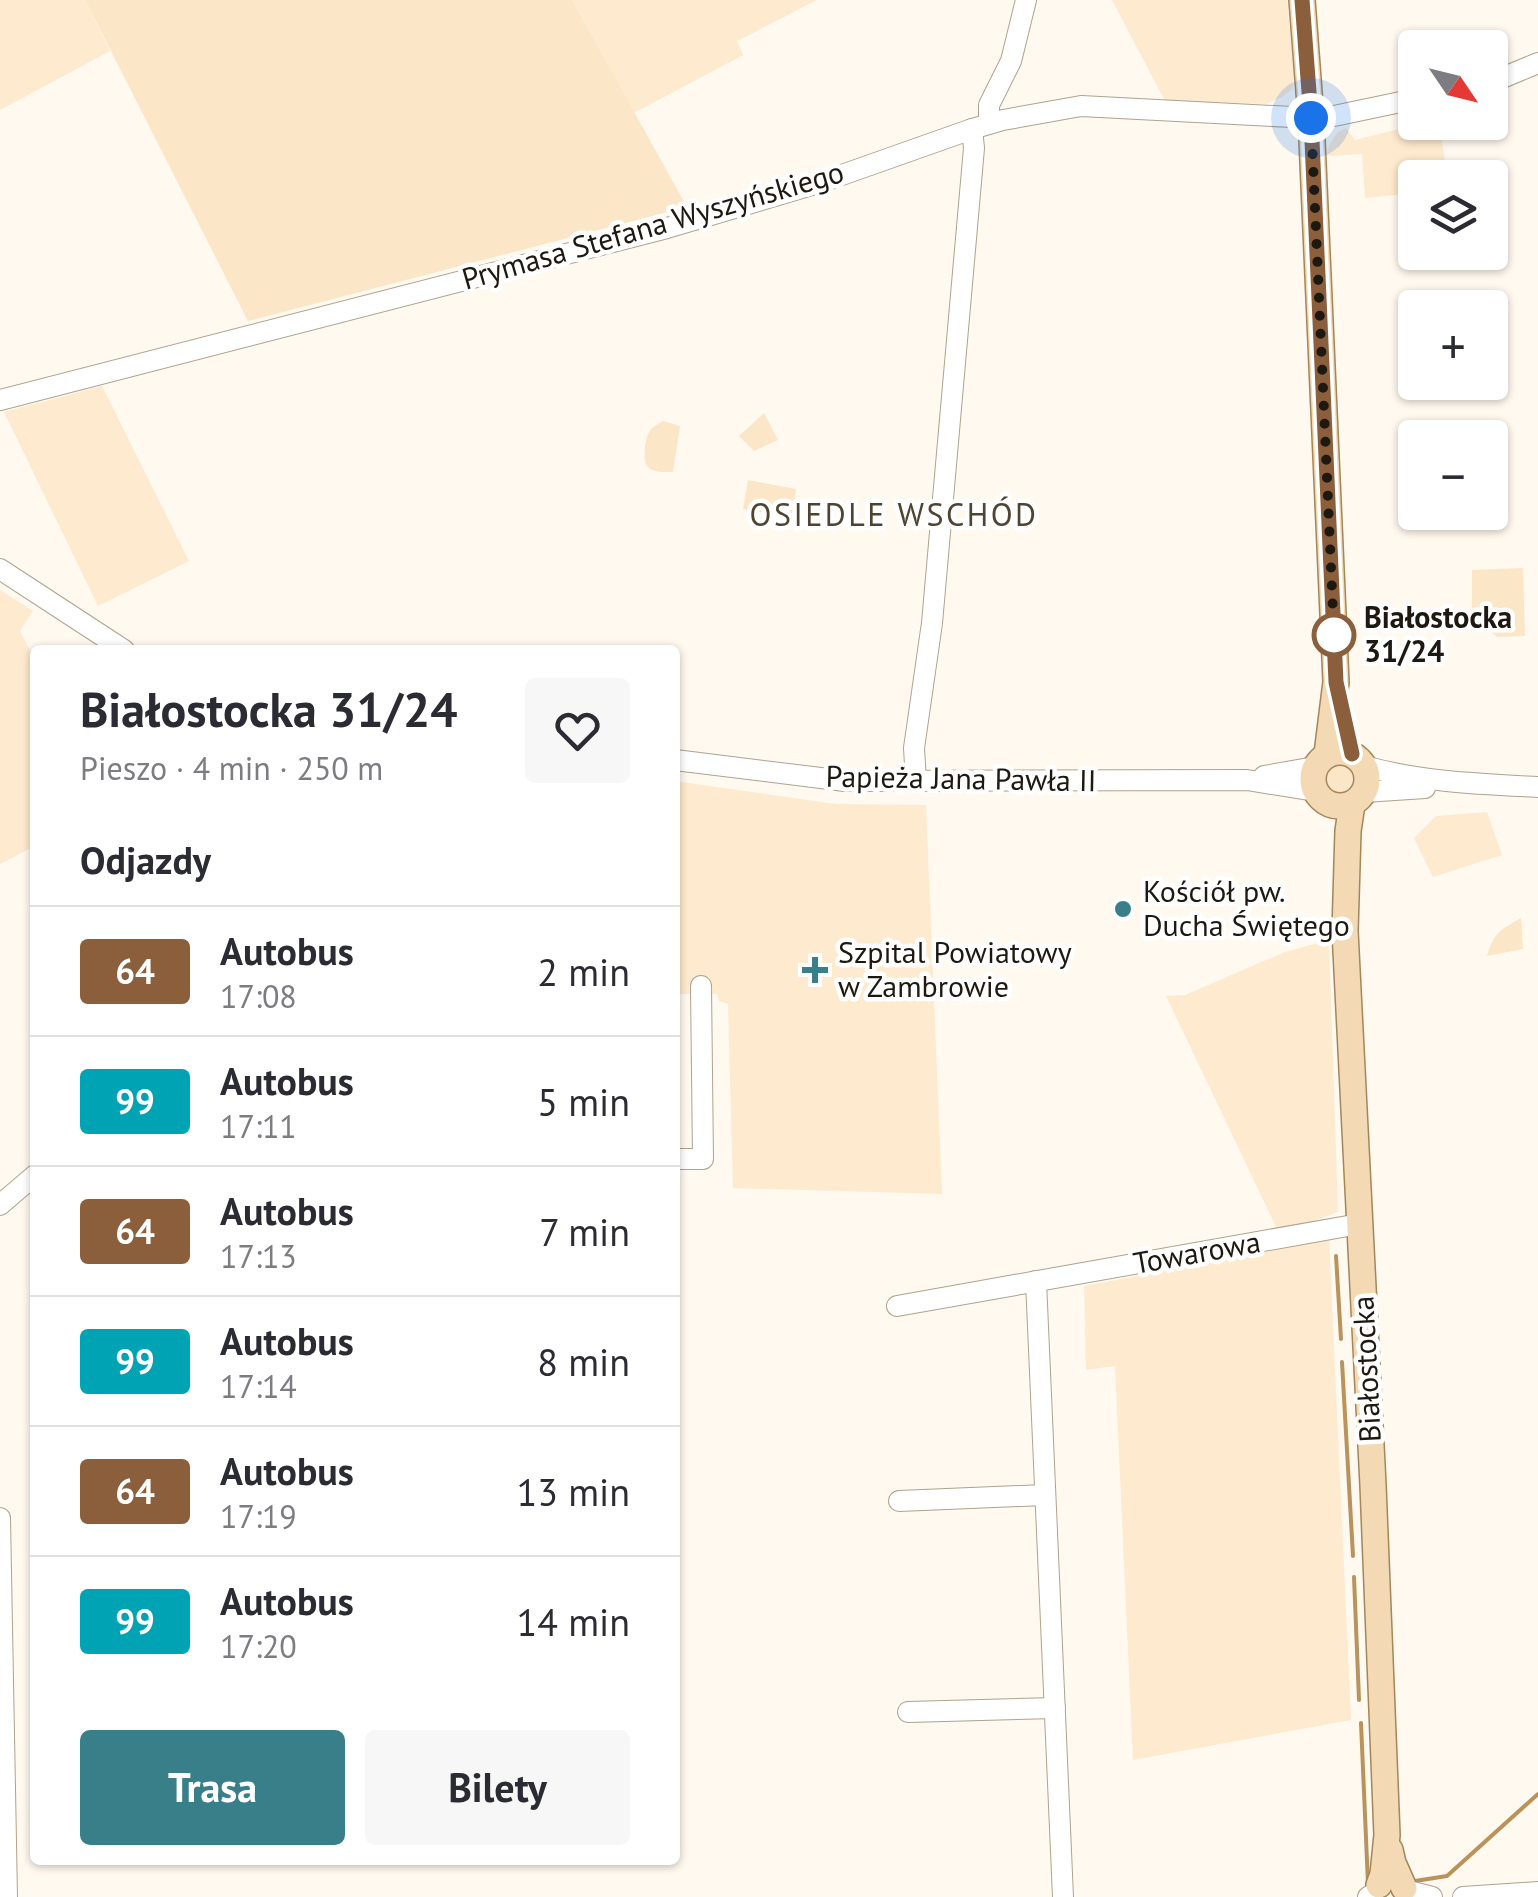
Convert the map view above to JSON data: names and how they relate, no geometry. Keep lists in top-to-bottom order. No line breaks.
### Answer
{"streets":{"main road":["Białostocka"],"street":["Prymasa Stefana Wyszyńskiego","Papieża Jana Pawła II","Towarowa"]},"crossings":[["Prymasa Stefana Wyszyńskiego","Białostocka"],["Papieża Jana Pawła II","Białostocka"],["Towarowa","Białostocka"]],"districts":["OSIEDLE WSCHÓD"],"places":{"other":["Białostocka 31/24","Kościół pw. Ducha Świętego"],"health":["Szpital Powiatowy w Zambrowie"]},"lines":["bus line 64"],"north":"bottom right","page":{"map_buttons":["+","−"],"heading":[["Białostocka 31/24","Pieszo · 4 min · 250 m"],"Odjazdy"],"list":[{"mark":"64","name":"Autobus","note":"17:08","value":"2 min"},{"mark":"99","name":"Autobus","note":"17:11","value":"5 min"},{"mark":"64","name":"Autobus","note":"17:13","value":"7 min"},{"mark":"99","name":"Autobus","note":"17:14","value":"8 min"},{"mark":"64","name":"Autobus","note":"17:19","value":"13 min"},{"mark":"99","name":"Autobus","note":"17:20","value":"14 min"}],"buttons":["Trasa","Bilety"]}}
